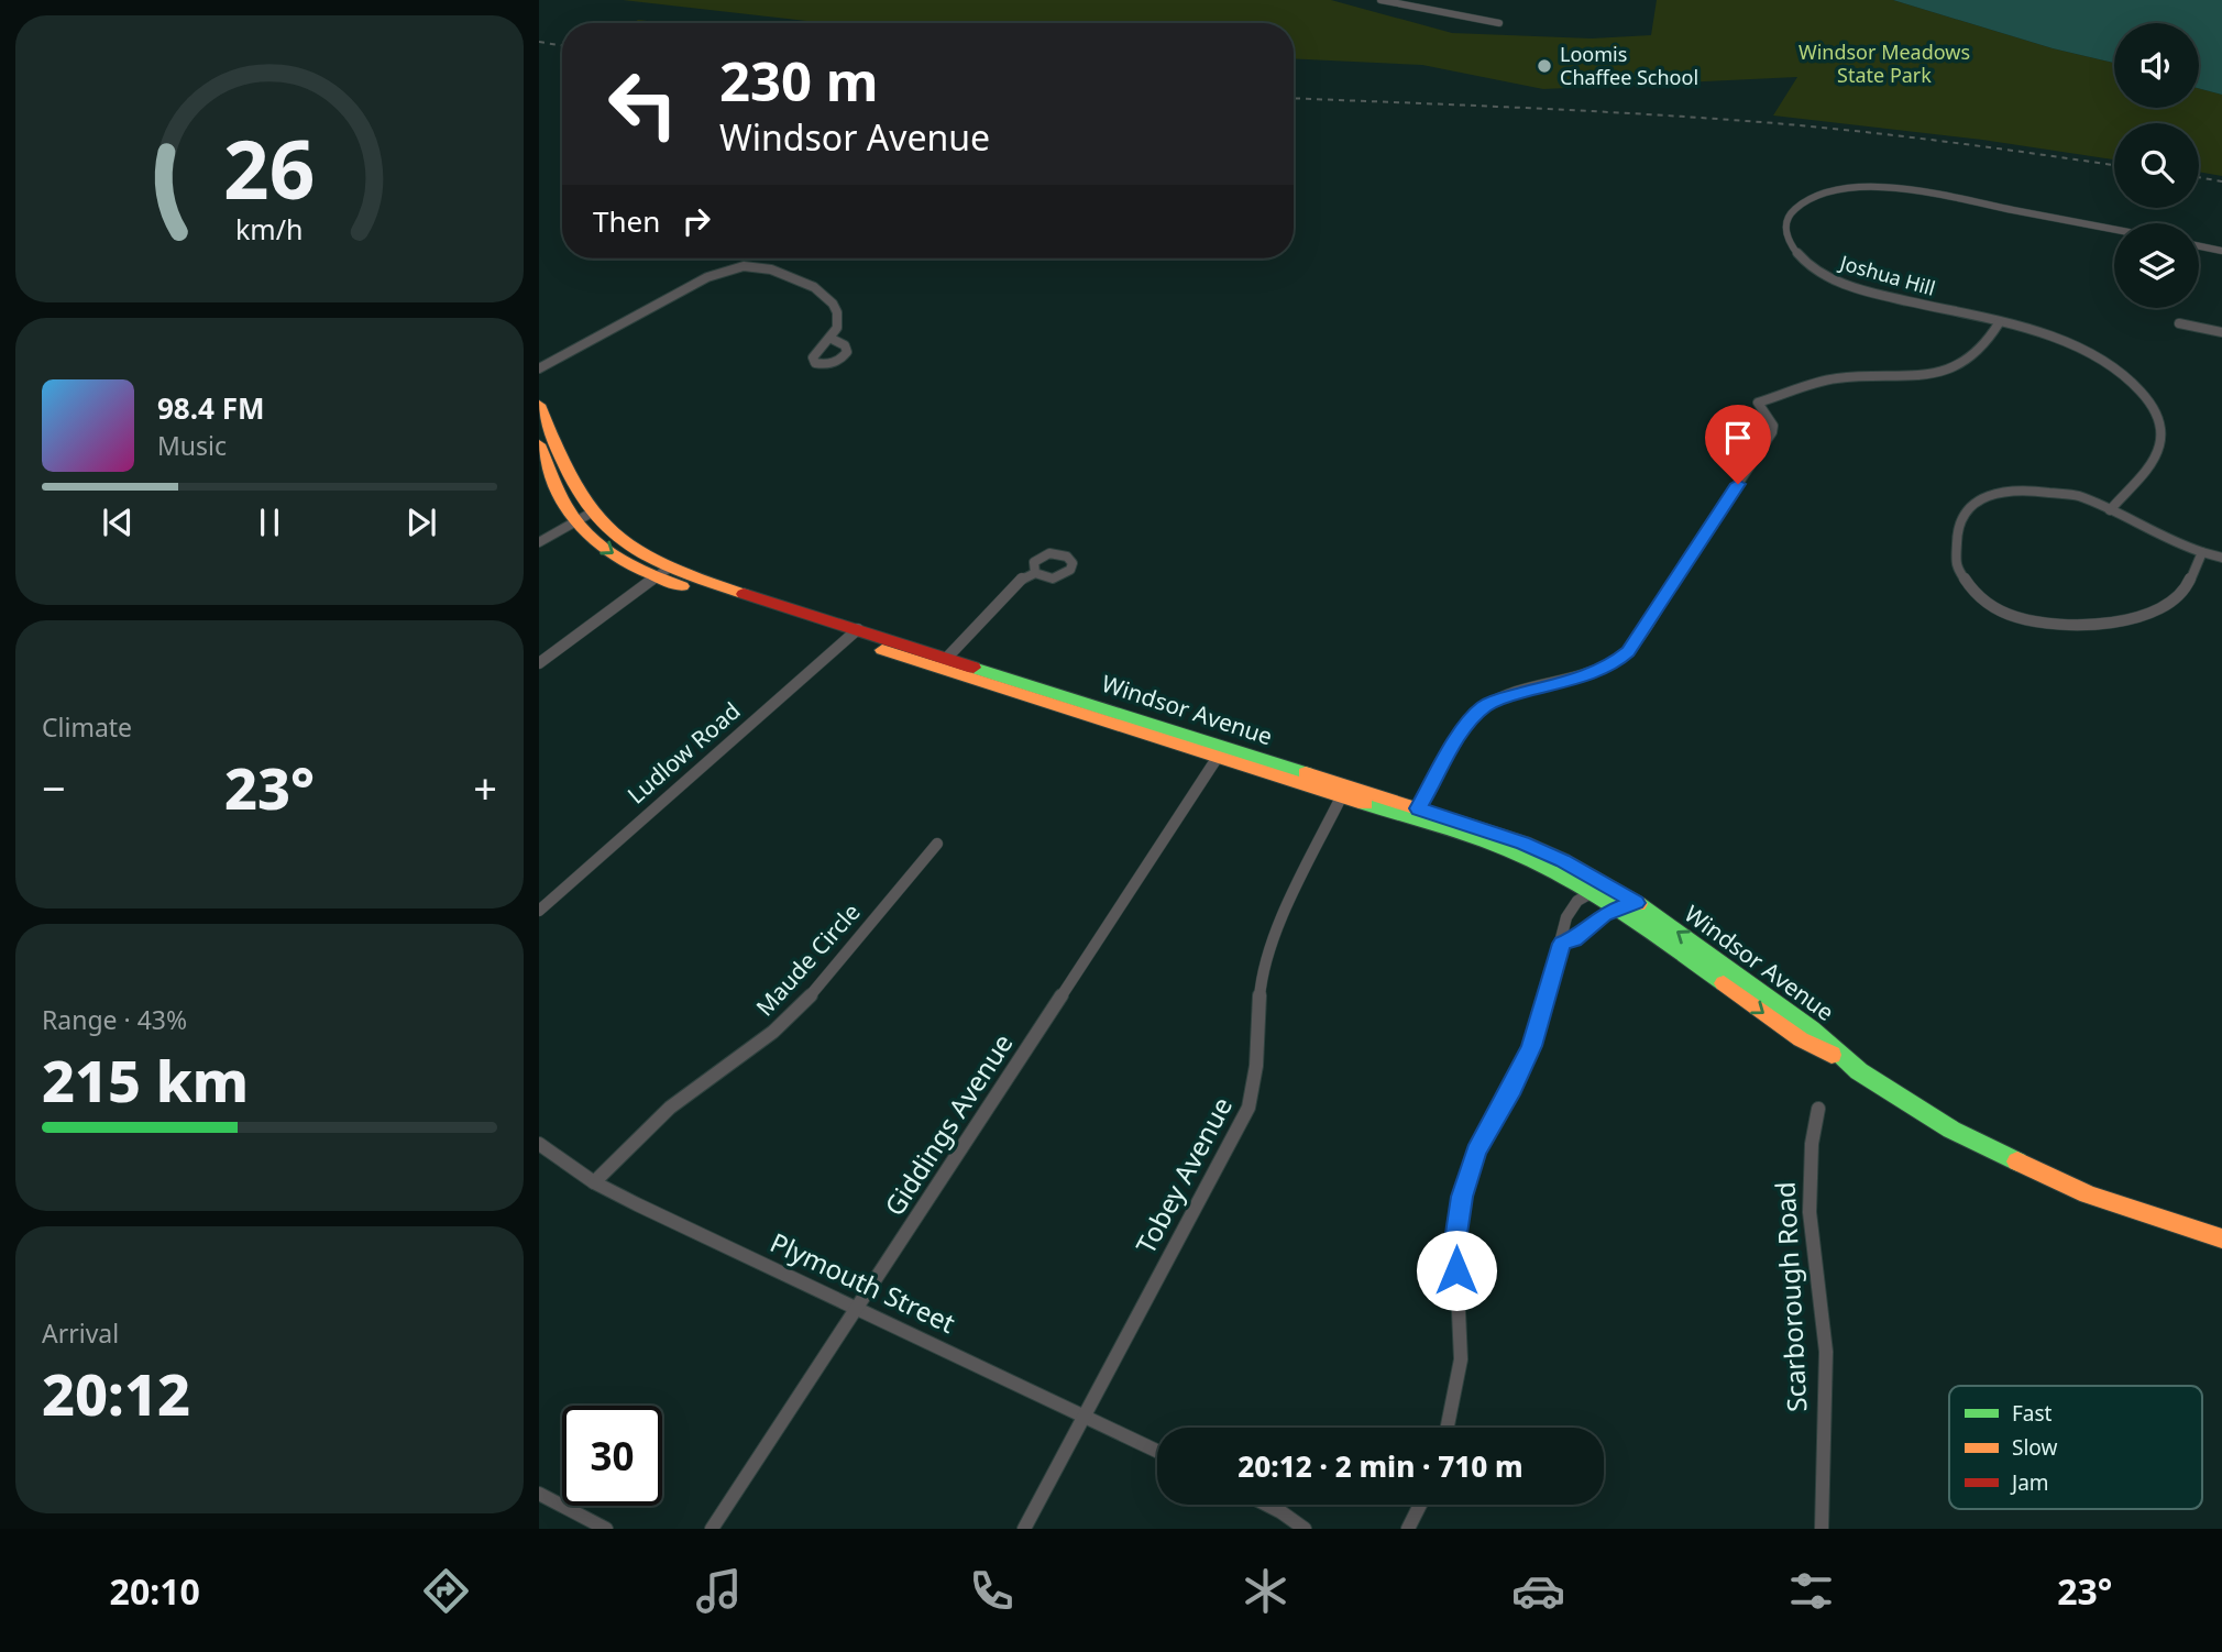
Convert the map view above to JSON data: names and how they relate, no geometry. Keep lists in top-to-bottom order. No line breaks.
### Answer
{"streets":{"main road":["Windsor Avenue"],"street":["Joshua Hill","Ludlow Road","Maude Circle","Giddings Avenue","Tobey Avenue","Plymouth Street","Scarborough Road"]},"crossings":[["Windsor Avenue","Ludlow Road"],["Windsor Avenue","Giddings Avenue"],["Windsor Avenue","Tobey Avenue"],["Maude Circle","Plymouth Street"],["Giddings Avenue","Plymouth Street"],["Tobey Avenue","Plymouth Street"]],"parks":["Windsor Meadows State Park"],"places":["Loomis Chaffee School"],"legend":["Fast","Slow","Jam"],"page":{"turn":["230 m","Windsor Avenue"],"then":"Then","song":["98.4 FM","Music"],"tile":["Climate",["Range · 43%","215 km"],["Arrival","20:12"]],"heat":["−","23°","+"],"limit":"30","trip":"20:12 · 2 min · 710 m","tabs":["20:10","23°"],"gauge":["26","km/h"]}}
